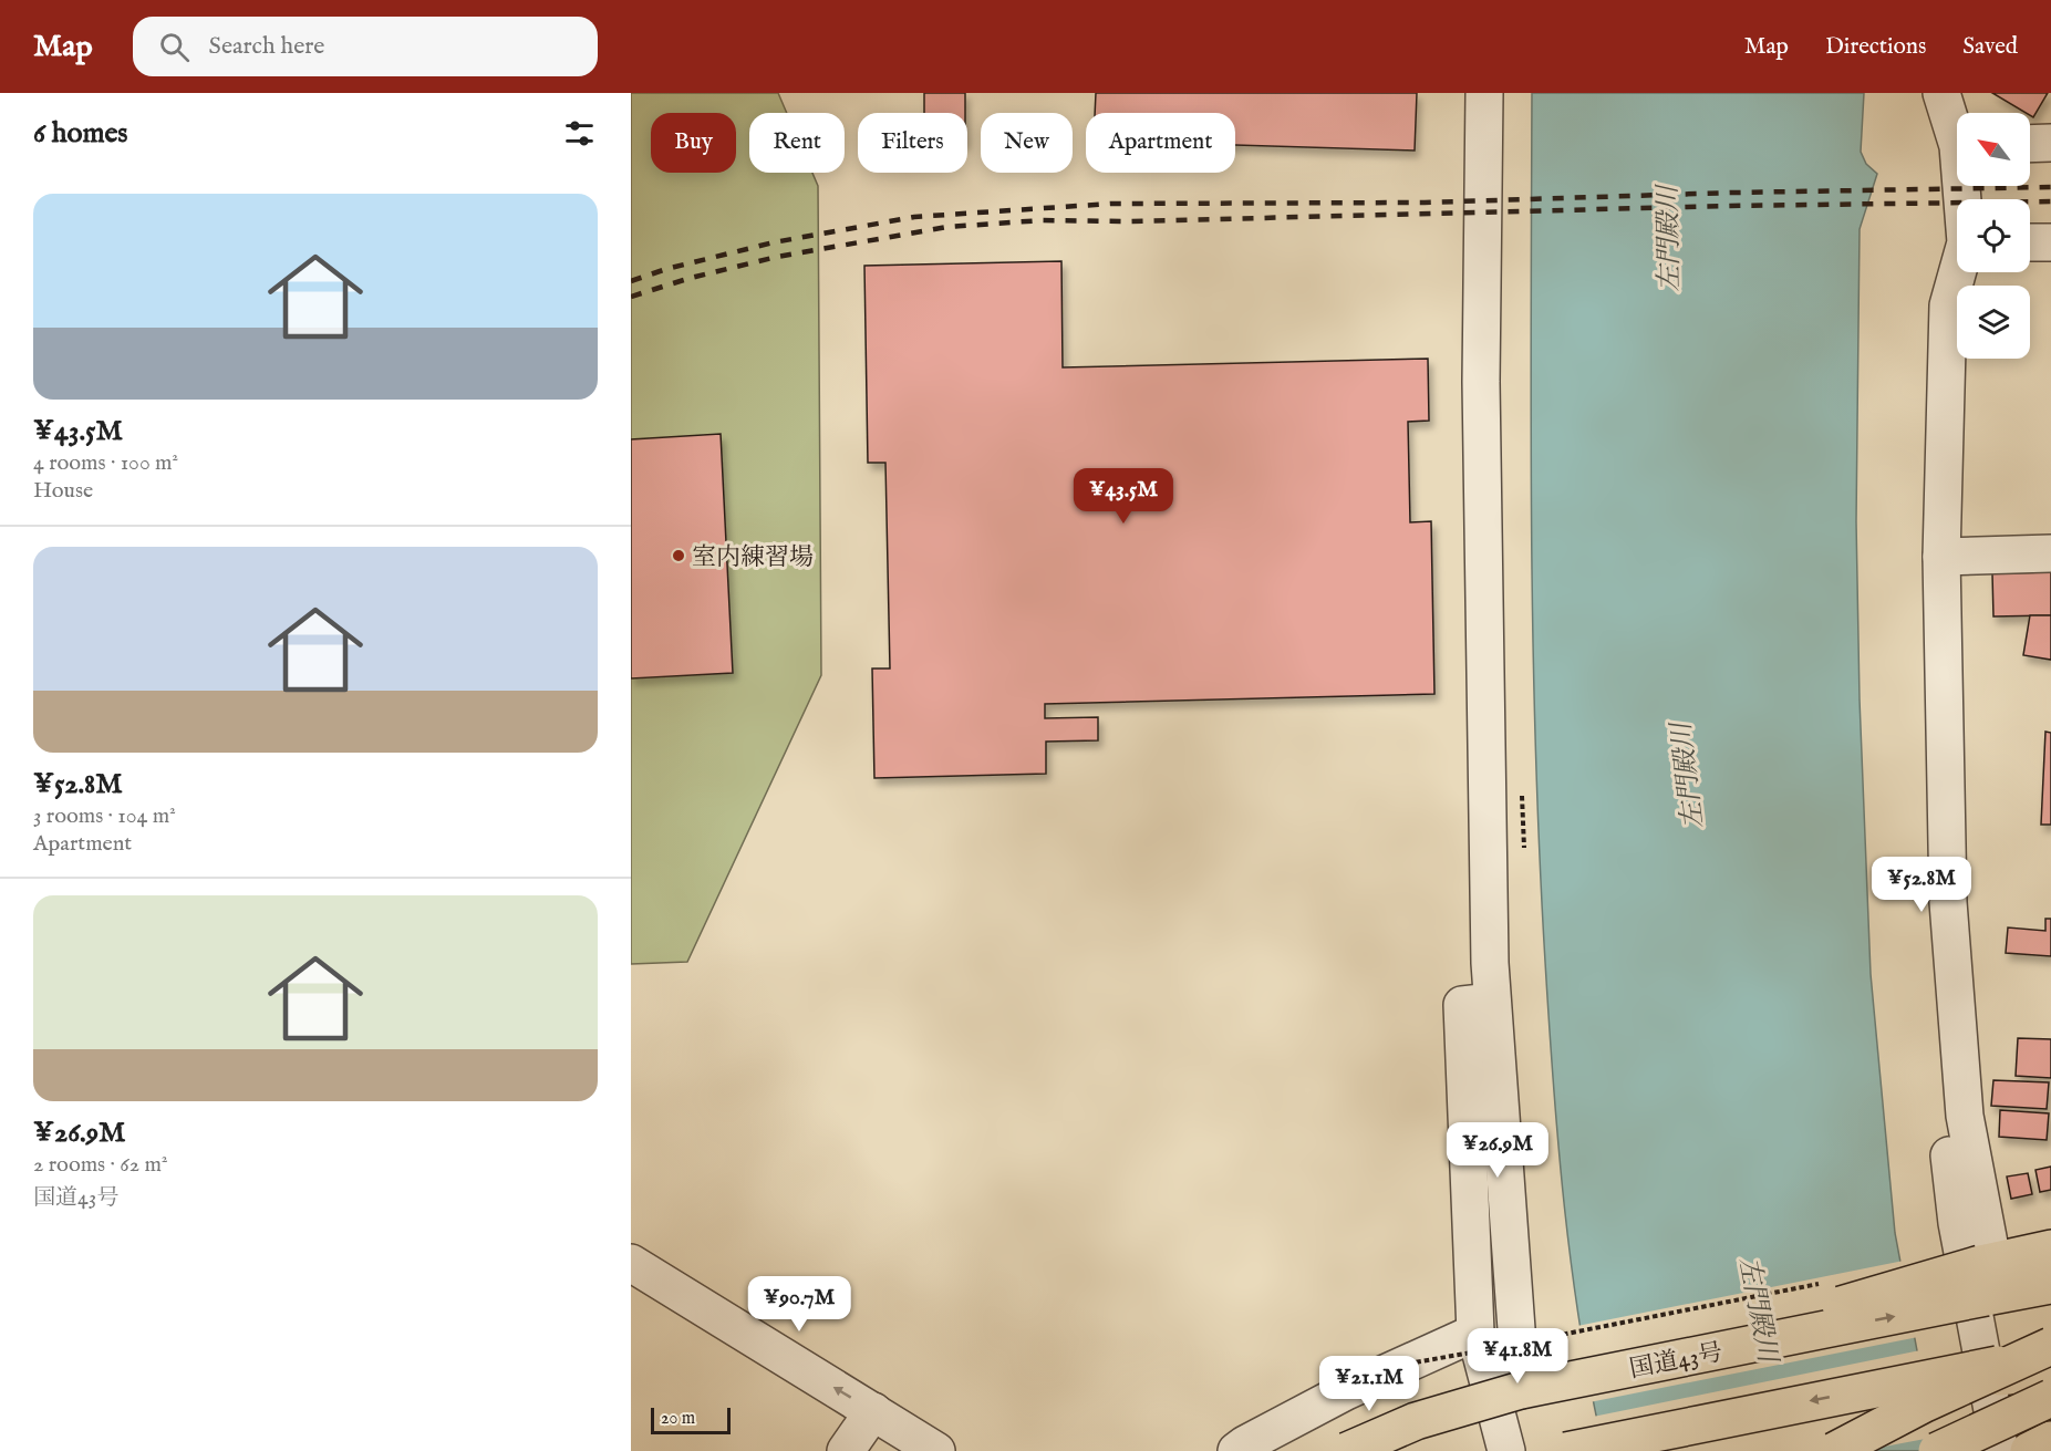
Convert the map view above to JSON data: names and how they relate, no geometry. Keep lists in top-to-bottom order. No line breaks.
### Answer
{"streets":{"highway":["国道43号"]},"water":["左門殿川"],"places":["室内練習場"],"scale_bar":"20 m","north":"top left","page":{"header":"Map","search":"Search here","nav":["Map","Directions","Saved"],"heading":"6 homes","chip":["Buy","Rent","Filters","New","Apartment"],"list":[{"name":"¥43.5M","note":"4 rooms · 100 m² · House"},{"name":"¥52.8M","note":"3 rooms · 104 m² · Apartment"},{"name":"¥26.9M","note":"2 rooms · 62 m² · 国道43号"}],"price":["¥43.5M","¥52.8M","¥26.9M","¥90.7M","¥41.8M","¥21.1M"],"scale":"20 m"}}
